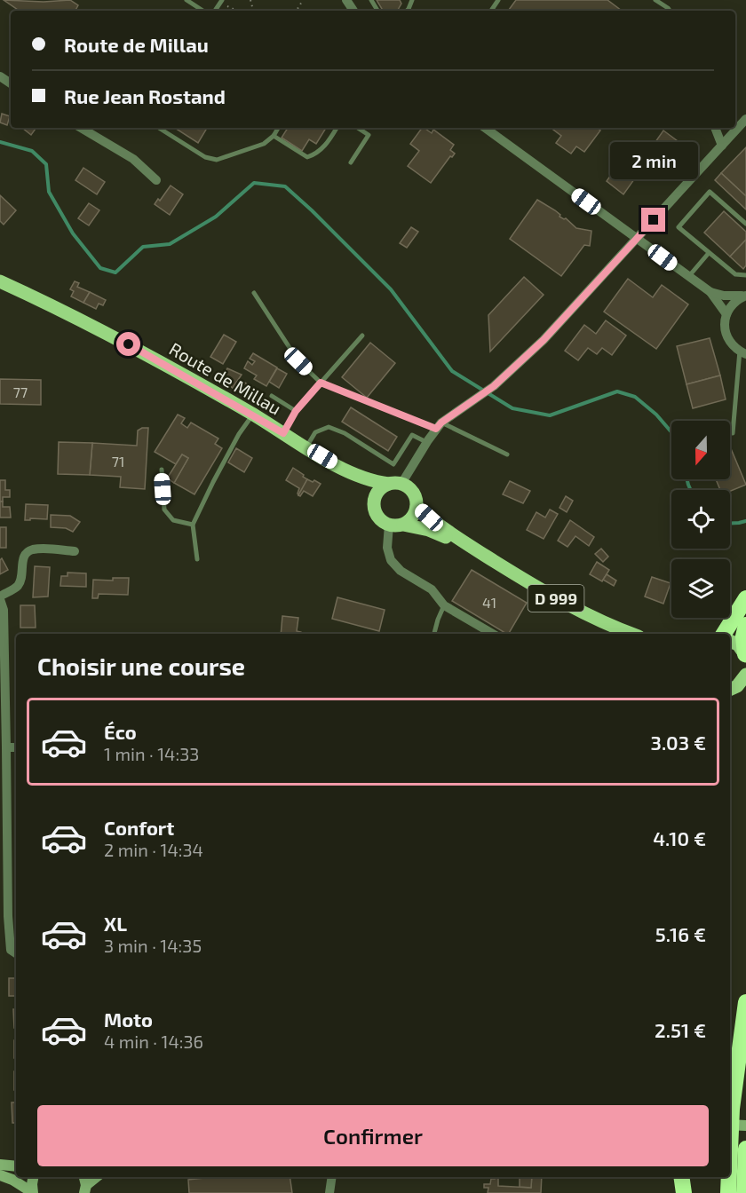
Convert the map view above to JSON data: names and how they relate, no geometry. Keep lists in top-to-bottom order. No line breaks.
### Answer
{"streets":{"main road":["Route de Millau","D 999"]},"crossings":[["Route de Millau","D 999"]],"house_numbers":["77","71","41"],"north":"bottom","page":{"banner":["Route de Millau","Rue Jean Rostand"],"bubble":"2 min","heading":"Choisir une course","list":[{"name":"Éco","note":"1 min · 14:33","value":"3.03 €"},{"name":"Confort","note":"2 min · 14:34","value":"4.10 €"},{"name":"XL","note":"3 min · 14:35","value":"5.16 €"},{"name":"Moto","note":"4 min · 14:36","value":"2.51 €"}],"buttons":"Confirmer"}}
